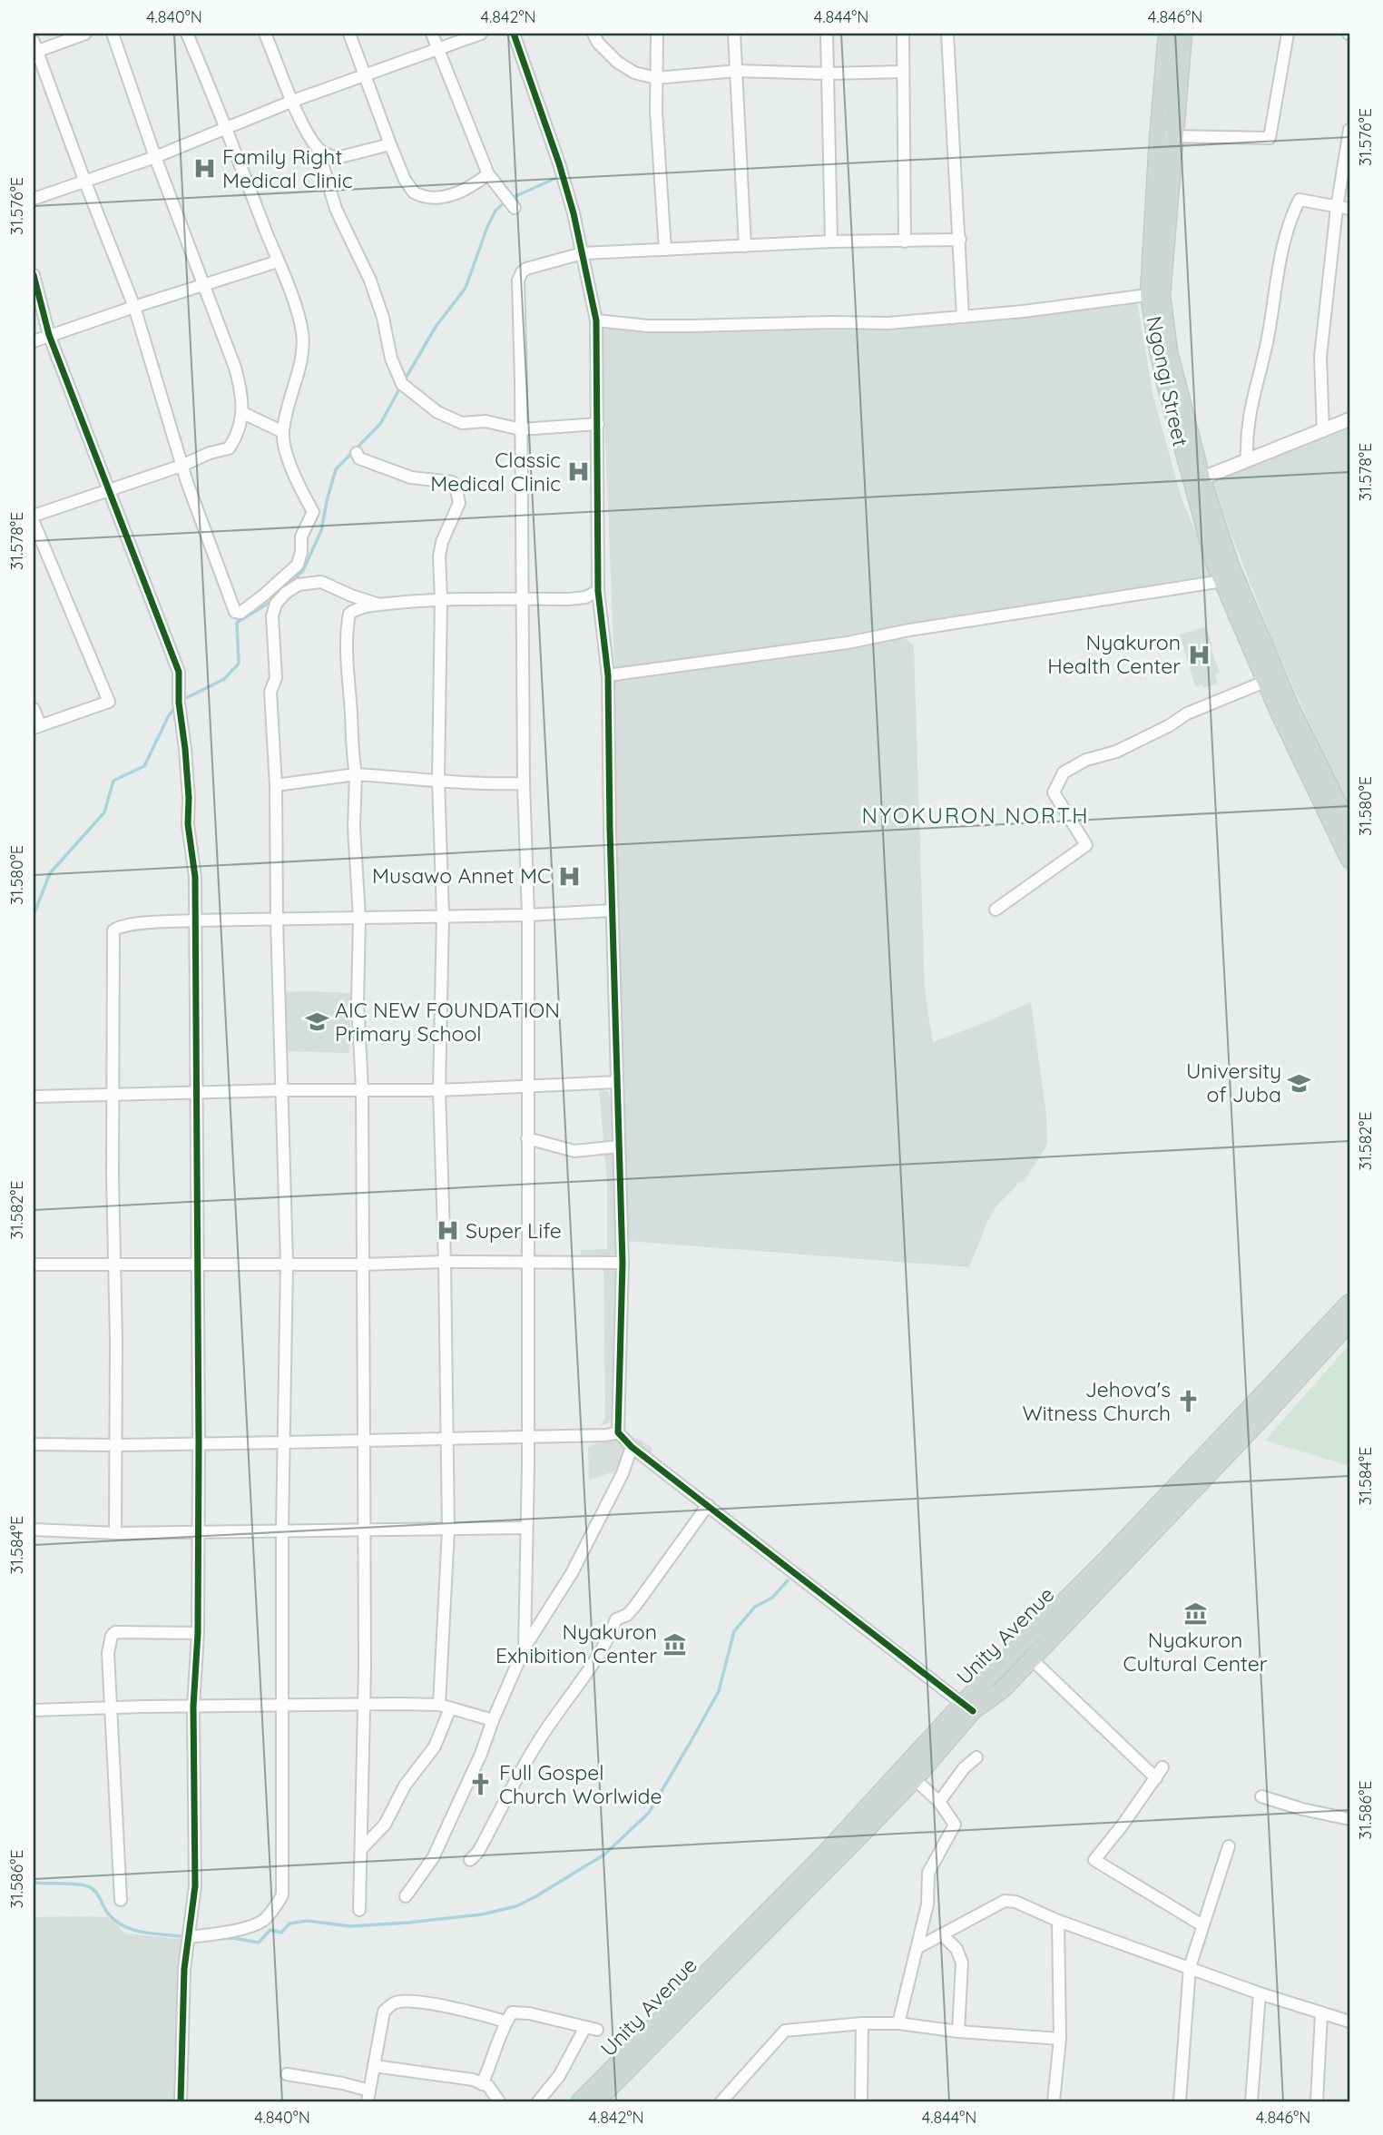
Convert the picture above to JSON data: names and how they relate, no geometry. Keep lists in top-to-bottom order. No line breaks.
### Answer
{"streets":{"main road":["Ngongi Street","Unity Avenue"]},"districts":["NYOKURON NORTH"],"places":{"hospital":["Family Right Medical Clinic","Classic Medical Clinic","Nyakuron Health Center","Musawo Annet MC","Super Life"],"school or university":["AIC NEW FOUNDATION Primary School","University of Juba"],"church":["Jehova's Witness Church","Full Gospel Church Worlwide"],"museum":["Nyakuron Cultural Center","Nyakuron Exhibition Center"]},"coordinates":["4.840°N","4.842°N","4.844°N","4.846°N","31.576°E","31.578°E","31.580°E","31.582°E","31.584°E","31.586°E"]}
